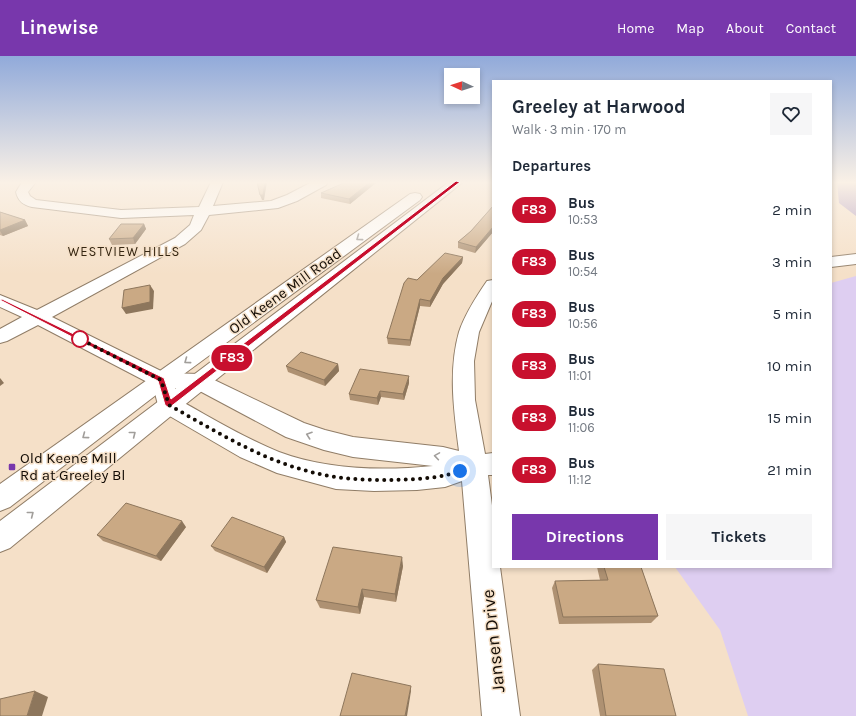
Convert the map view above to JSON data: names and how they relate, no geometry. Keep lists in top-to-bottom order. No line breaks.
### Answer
{"streets":{"street":["Old Keene Mill Road","Jansen Drive"]},"districts":["WESTVIEW HILLS"],"places":{"transit":["Old Keene Mill Rd at Greeley Bl"]},"lines":["bus line F83"],"north":"left","page":{"header":"Linewise","nav":["Home","Map","About","Contact"],"on_map":"F83","heading":[["Greeley at Harwood","Walk · 3 min · 170 m"],"Departures"],"list":[{"mark":"F83","name":"Bus","note":"10:53","value":"2 min"},{"mark":"F83","name":"Bus","note":"10:54","value":"3 min"},{"mark":"F83","name":"Bus","note":"10:56","value":"5 min"},{"mark":"F83","name":"Bus","note":"11:01","value":"10 min"},{"mark":"F83","name":"Bus","note":"11:06","value":"15 min"},{"mark":"F83","name":"Bus","note":"11:12","value":"21 min"}],"buttons":["Directions","Tickets"]}}
